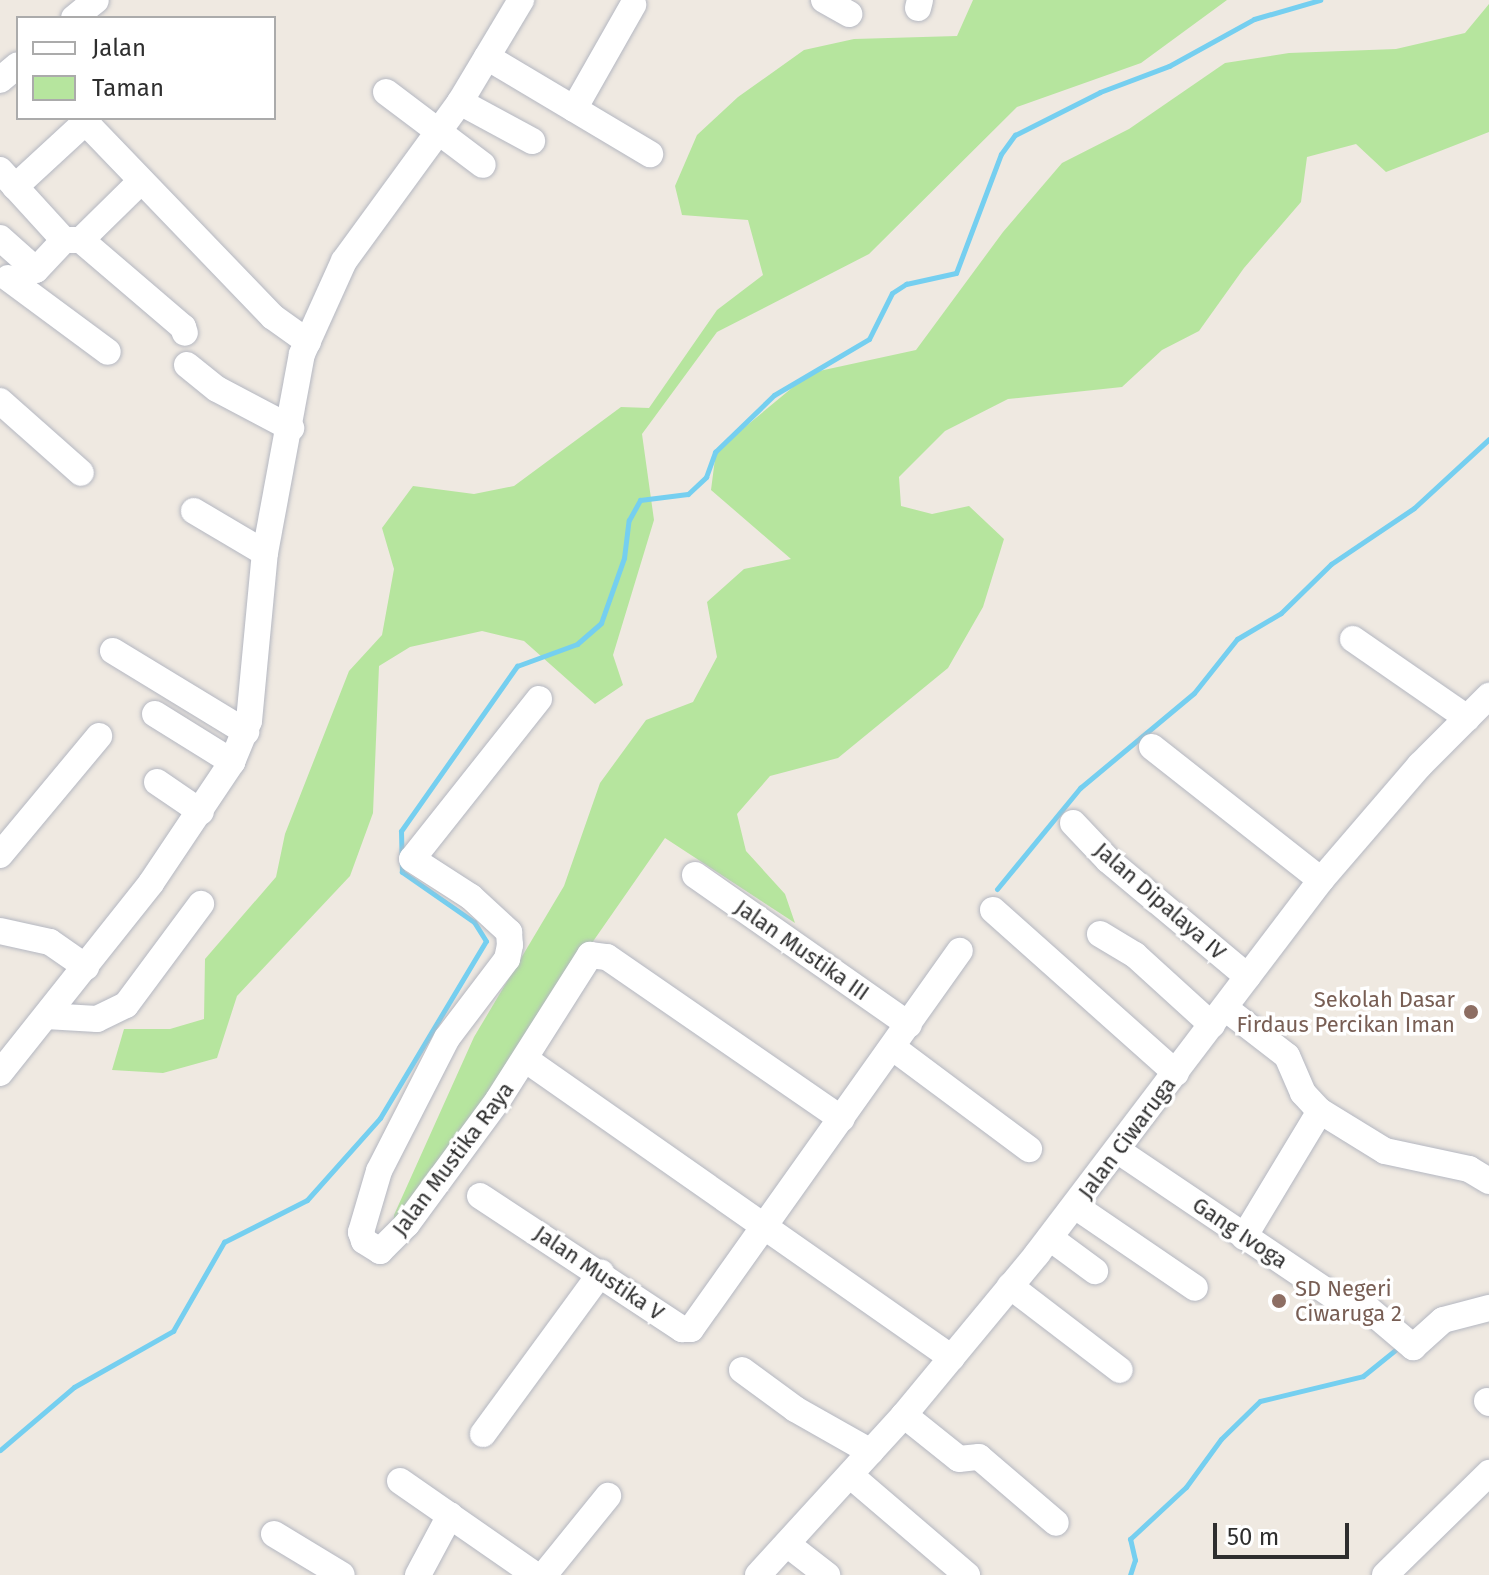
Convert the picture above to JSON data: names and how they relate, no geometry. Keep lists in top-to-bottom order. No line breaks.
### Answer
{"streets":{"street":["Jalan Dipalaya IV","Jalan Mustika III","Jalan Ciwaruga","Jalan Mustika Raya","Gang Ivoga","Jalan Mustika V"]},"crossings":[["Jalan Dipalaya IV","Jalan Ciwaruga"],["Jalan Ciwaruga","Jalan Mustika Raya"],["Jalan Ciwaruga","Gang Ivoga"],["Jalan Mustika Raya","Jalan Mustika V"]],"places":["Sekolah Dasar Firdaus Percikan Iman","SD Negeri Ciwaruga 2"],"legend":["Jalan","Taman"],"scale_bar":"50 m"}
